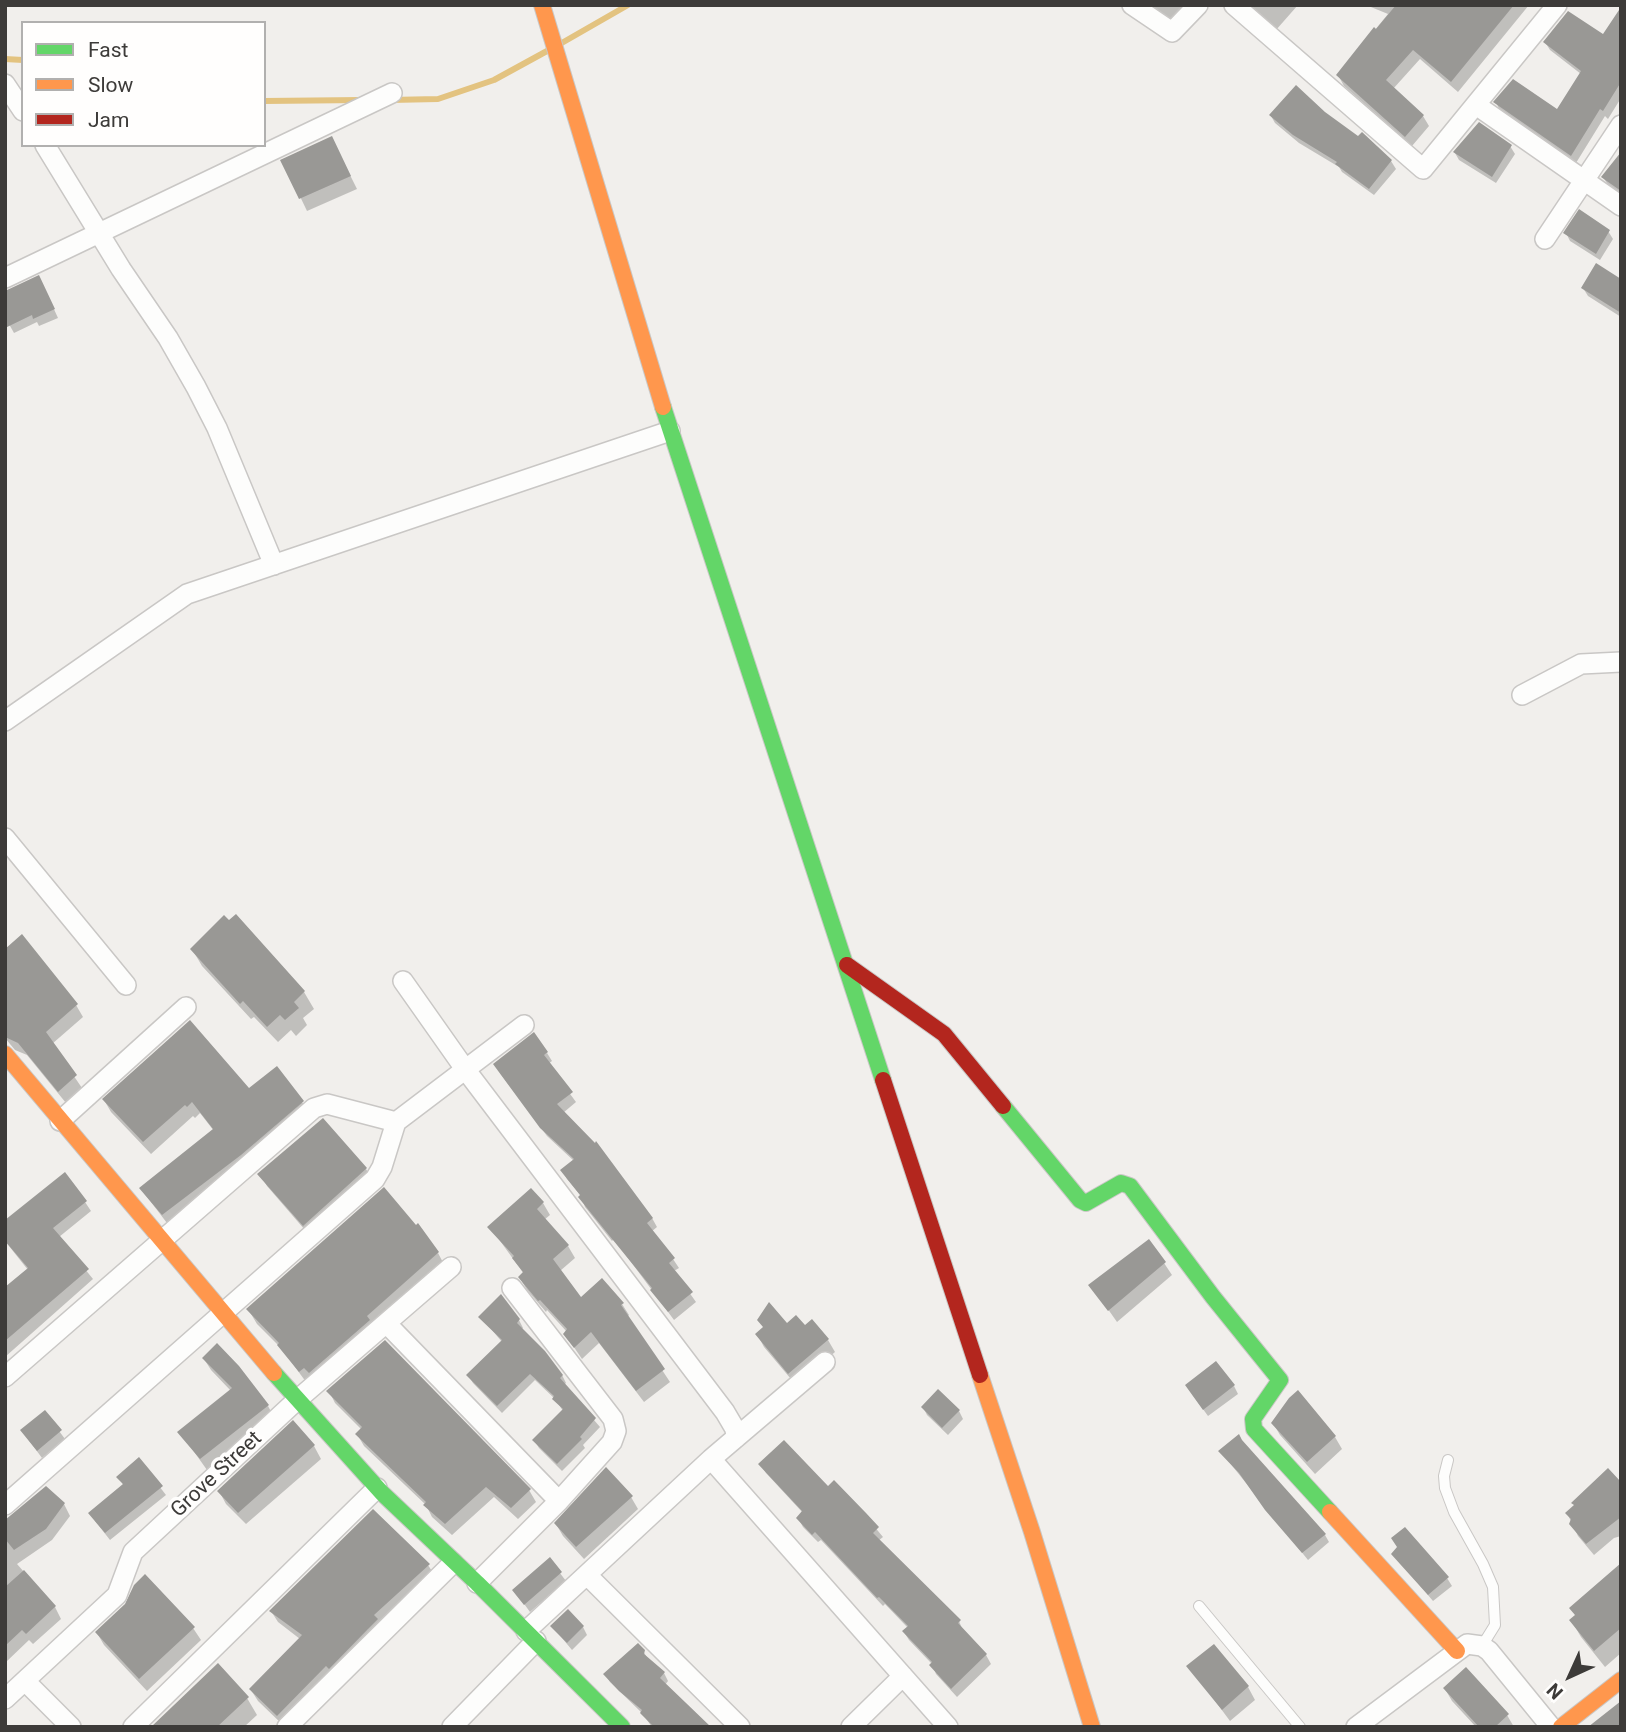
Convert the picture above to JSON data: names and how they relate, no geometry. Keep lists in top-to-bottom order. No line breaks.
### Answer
{"streets":{"street":["Grove Street"]},"legend":["Fast","Slow","Jam"],"north":"bottom left"}
